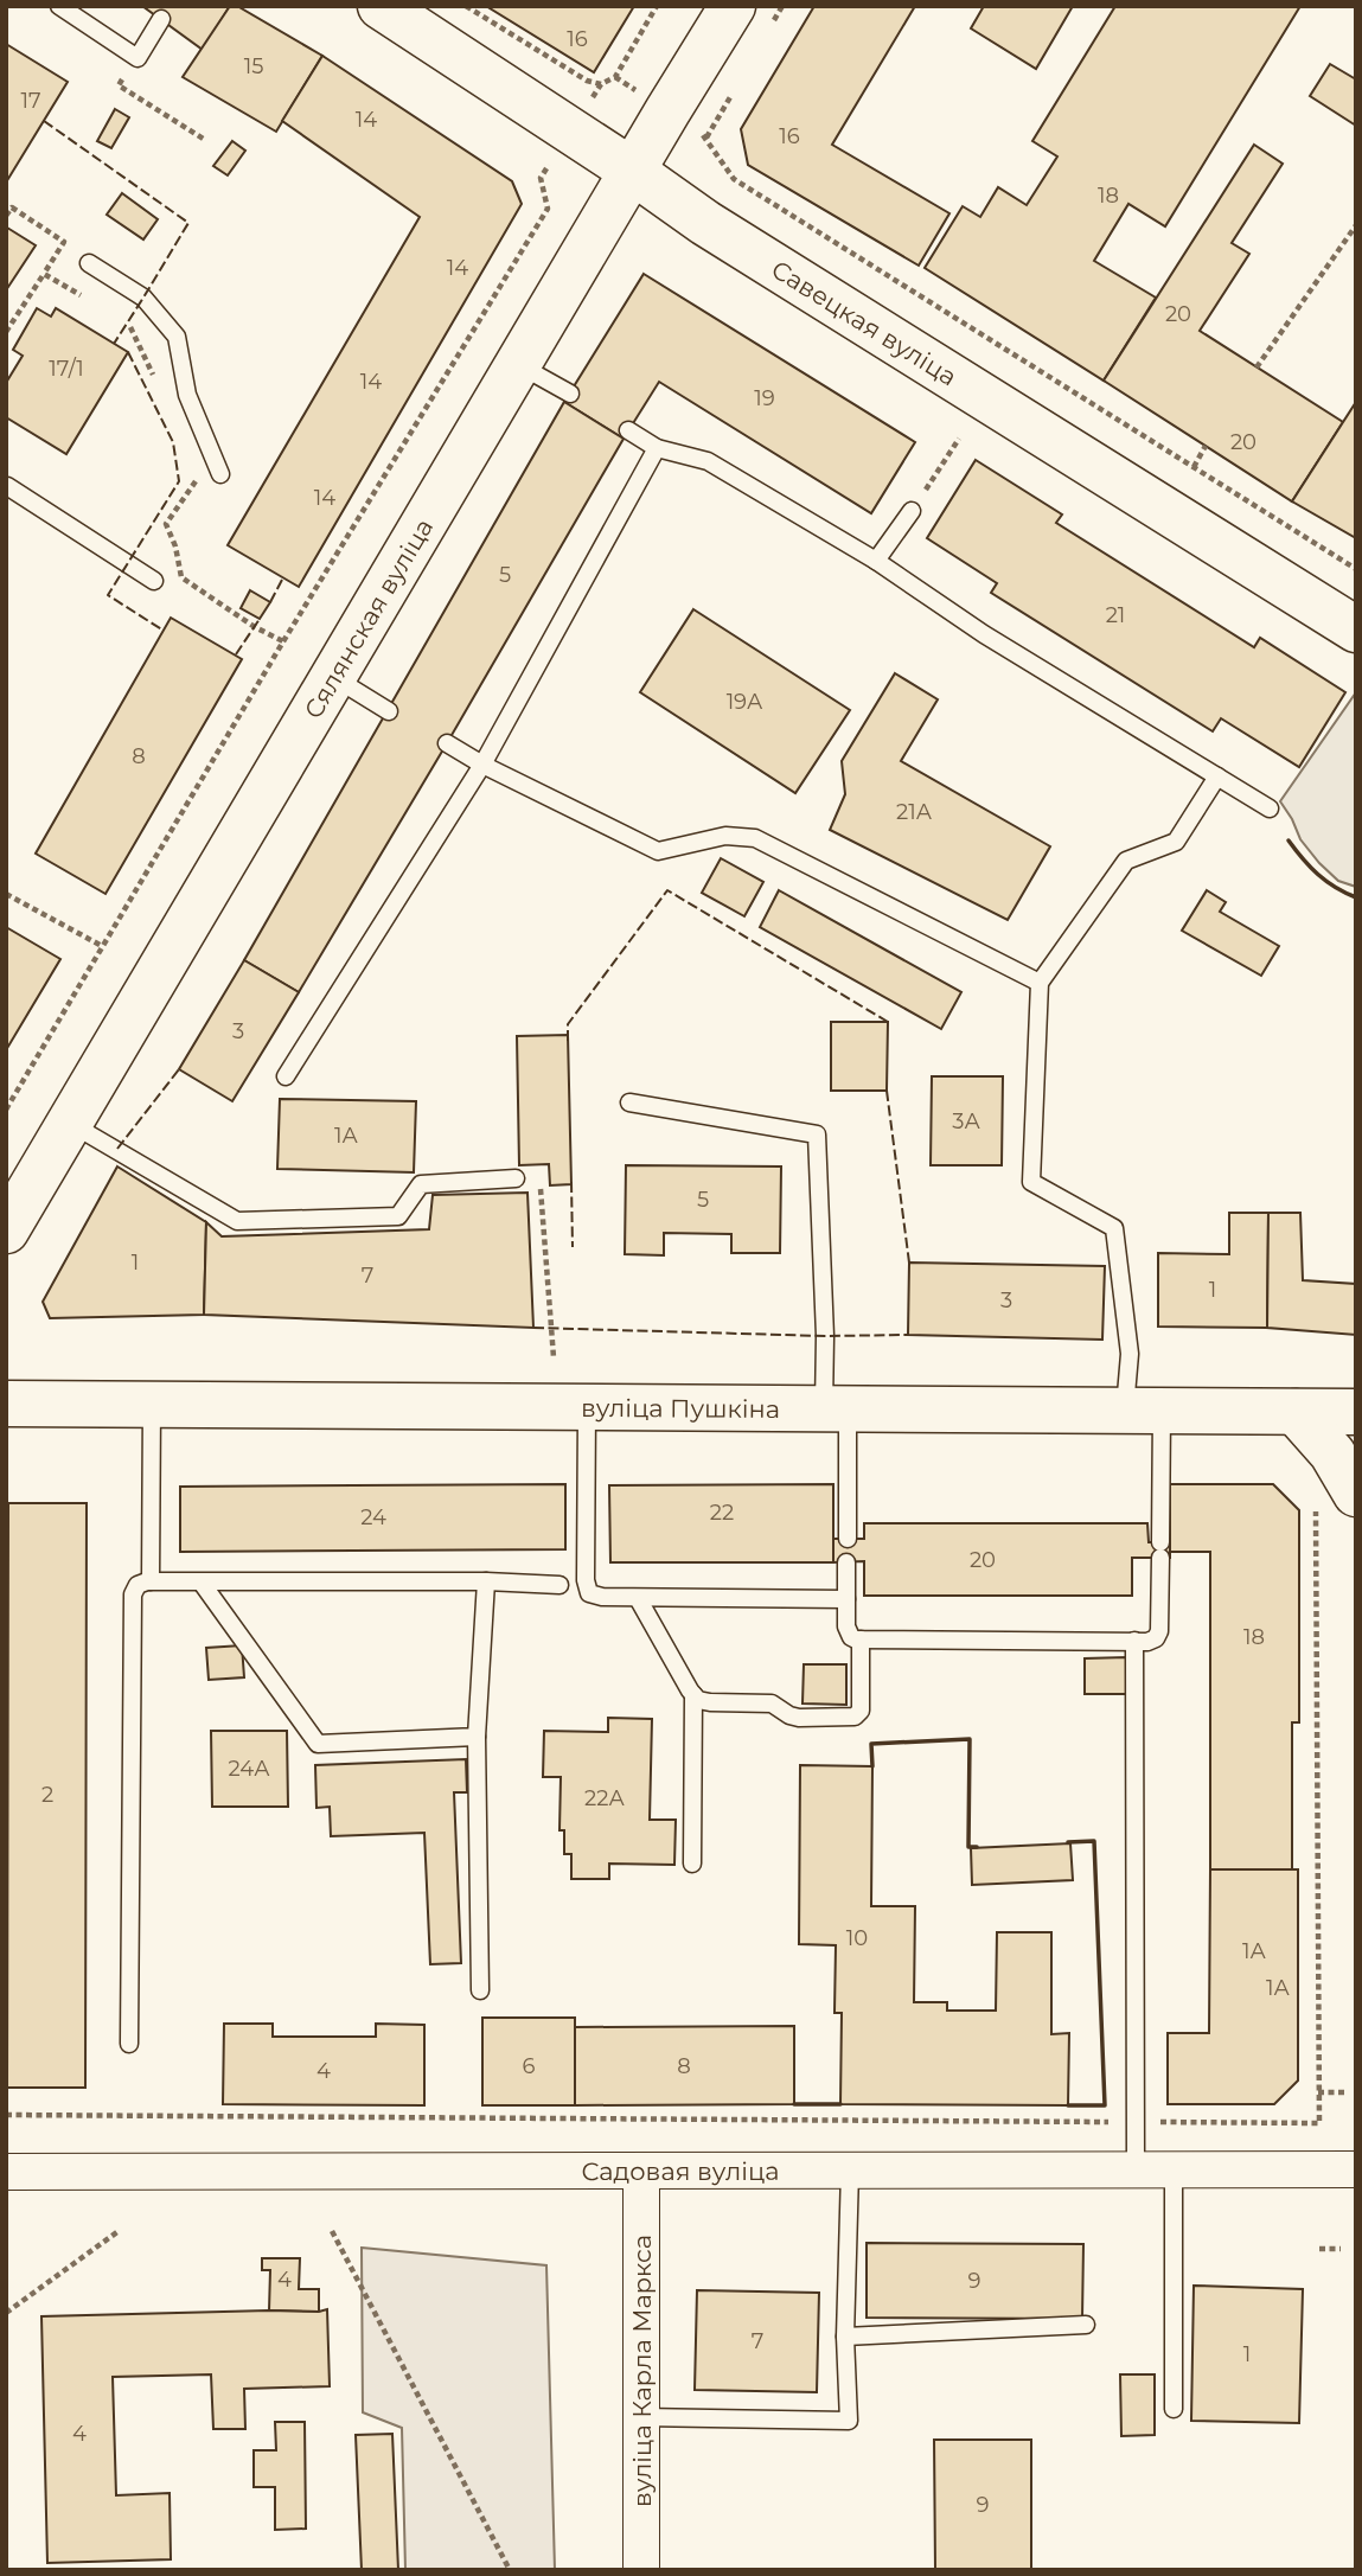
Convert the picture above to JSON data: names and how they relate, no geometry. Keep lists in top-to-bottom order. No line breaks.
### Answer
{"streets":{"street":["Савецкая вуліца","Сялянская вуліца","вуліца Пушкіна","Садовая вуліца","вуліца Карла Маркса"]},"crossings":[["Савецкая вуліца","Сялянская вуліца"],["Садовая вуліца","вуліца Карла Маркса"]],"house_numbers":["16","15","17","14","16","18","14","20","17/1","14","19","20","14","5","21","19А","8","21А","3","3А","1А","5","1","7","1","3","22","24","20","18","24А","2","22А","10","1А","1А","6","8","4","4","9","7","1","4","9"]}
